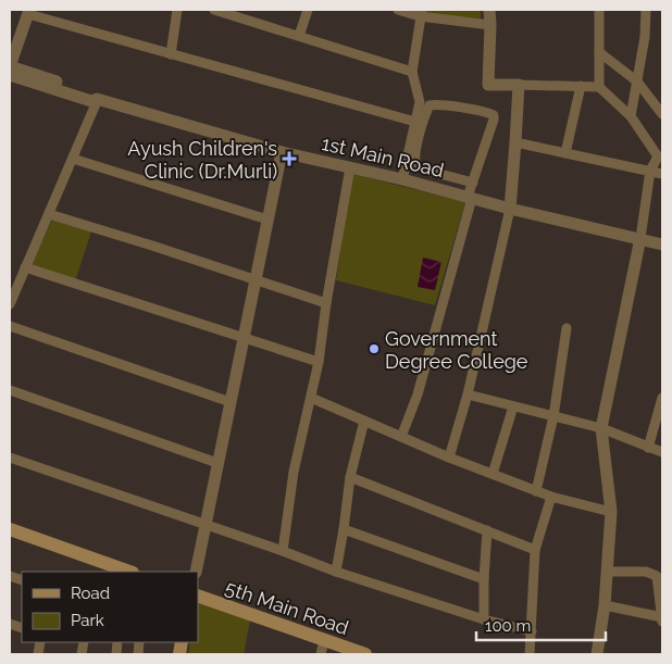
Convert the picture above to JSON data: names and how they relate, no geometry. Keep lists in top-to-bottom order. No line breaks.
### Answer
{"streets":{"main road":["5th Main Road"],"street":["1st Main Road"]},"places":{"health":["Ayush Children's Clinic (Dr.Murli)"],"other":["Government Degree College"]},"legend":["Road","Park"],"scale_bar":"100 m"}
